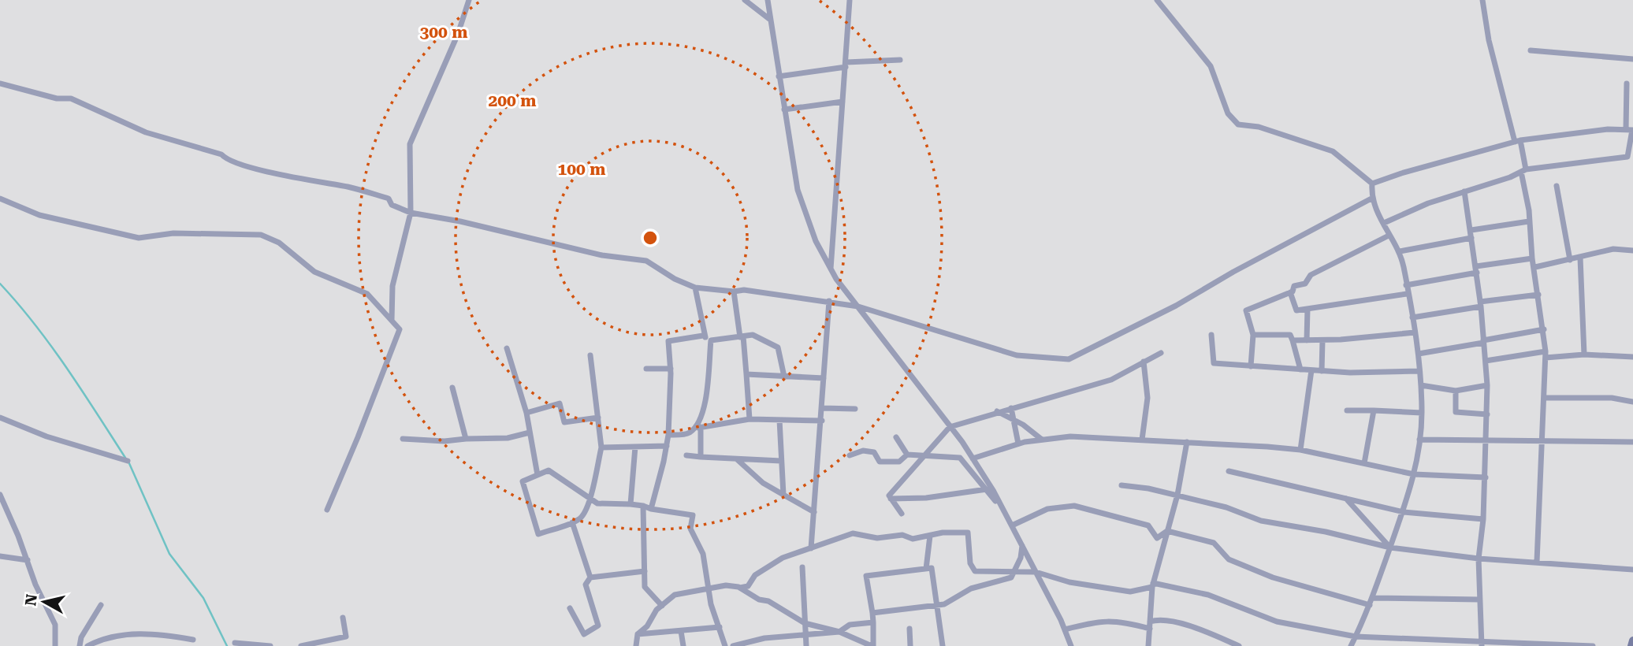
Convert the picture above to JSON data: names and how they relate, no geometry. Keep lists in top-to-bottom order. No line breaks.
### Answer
{"north":"left","rings":["300 m","200 m","100 m"]}
